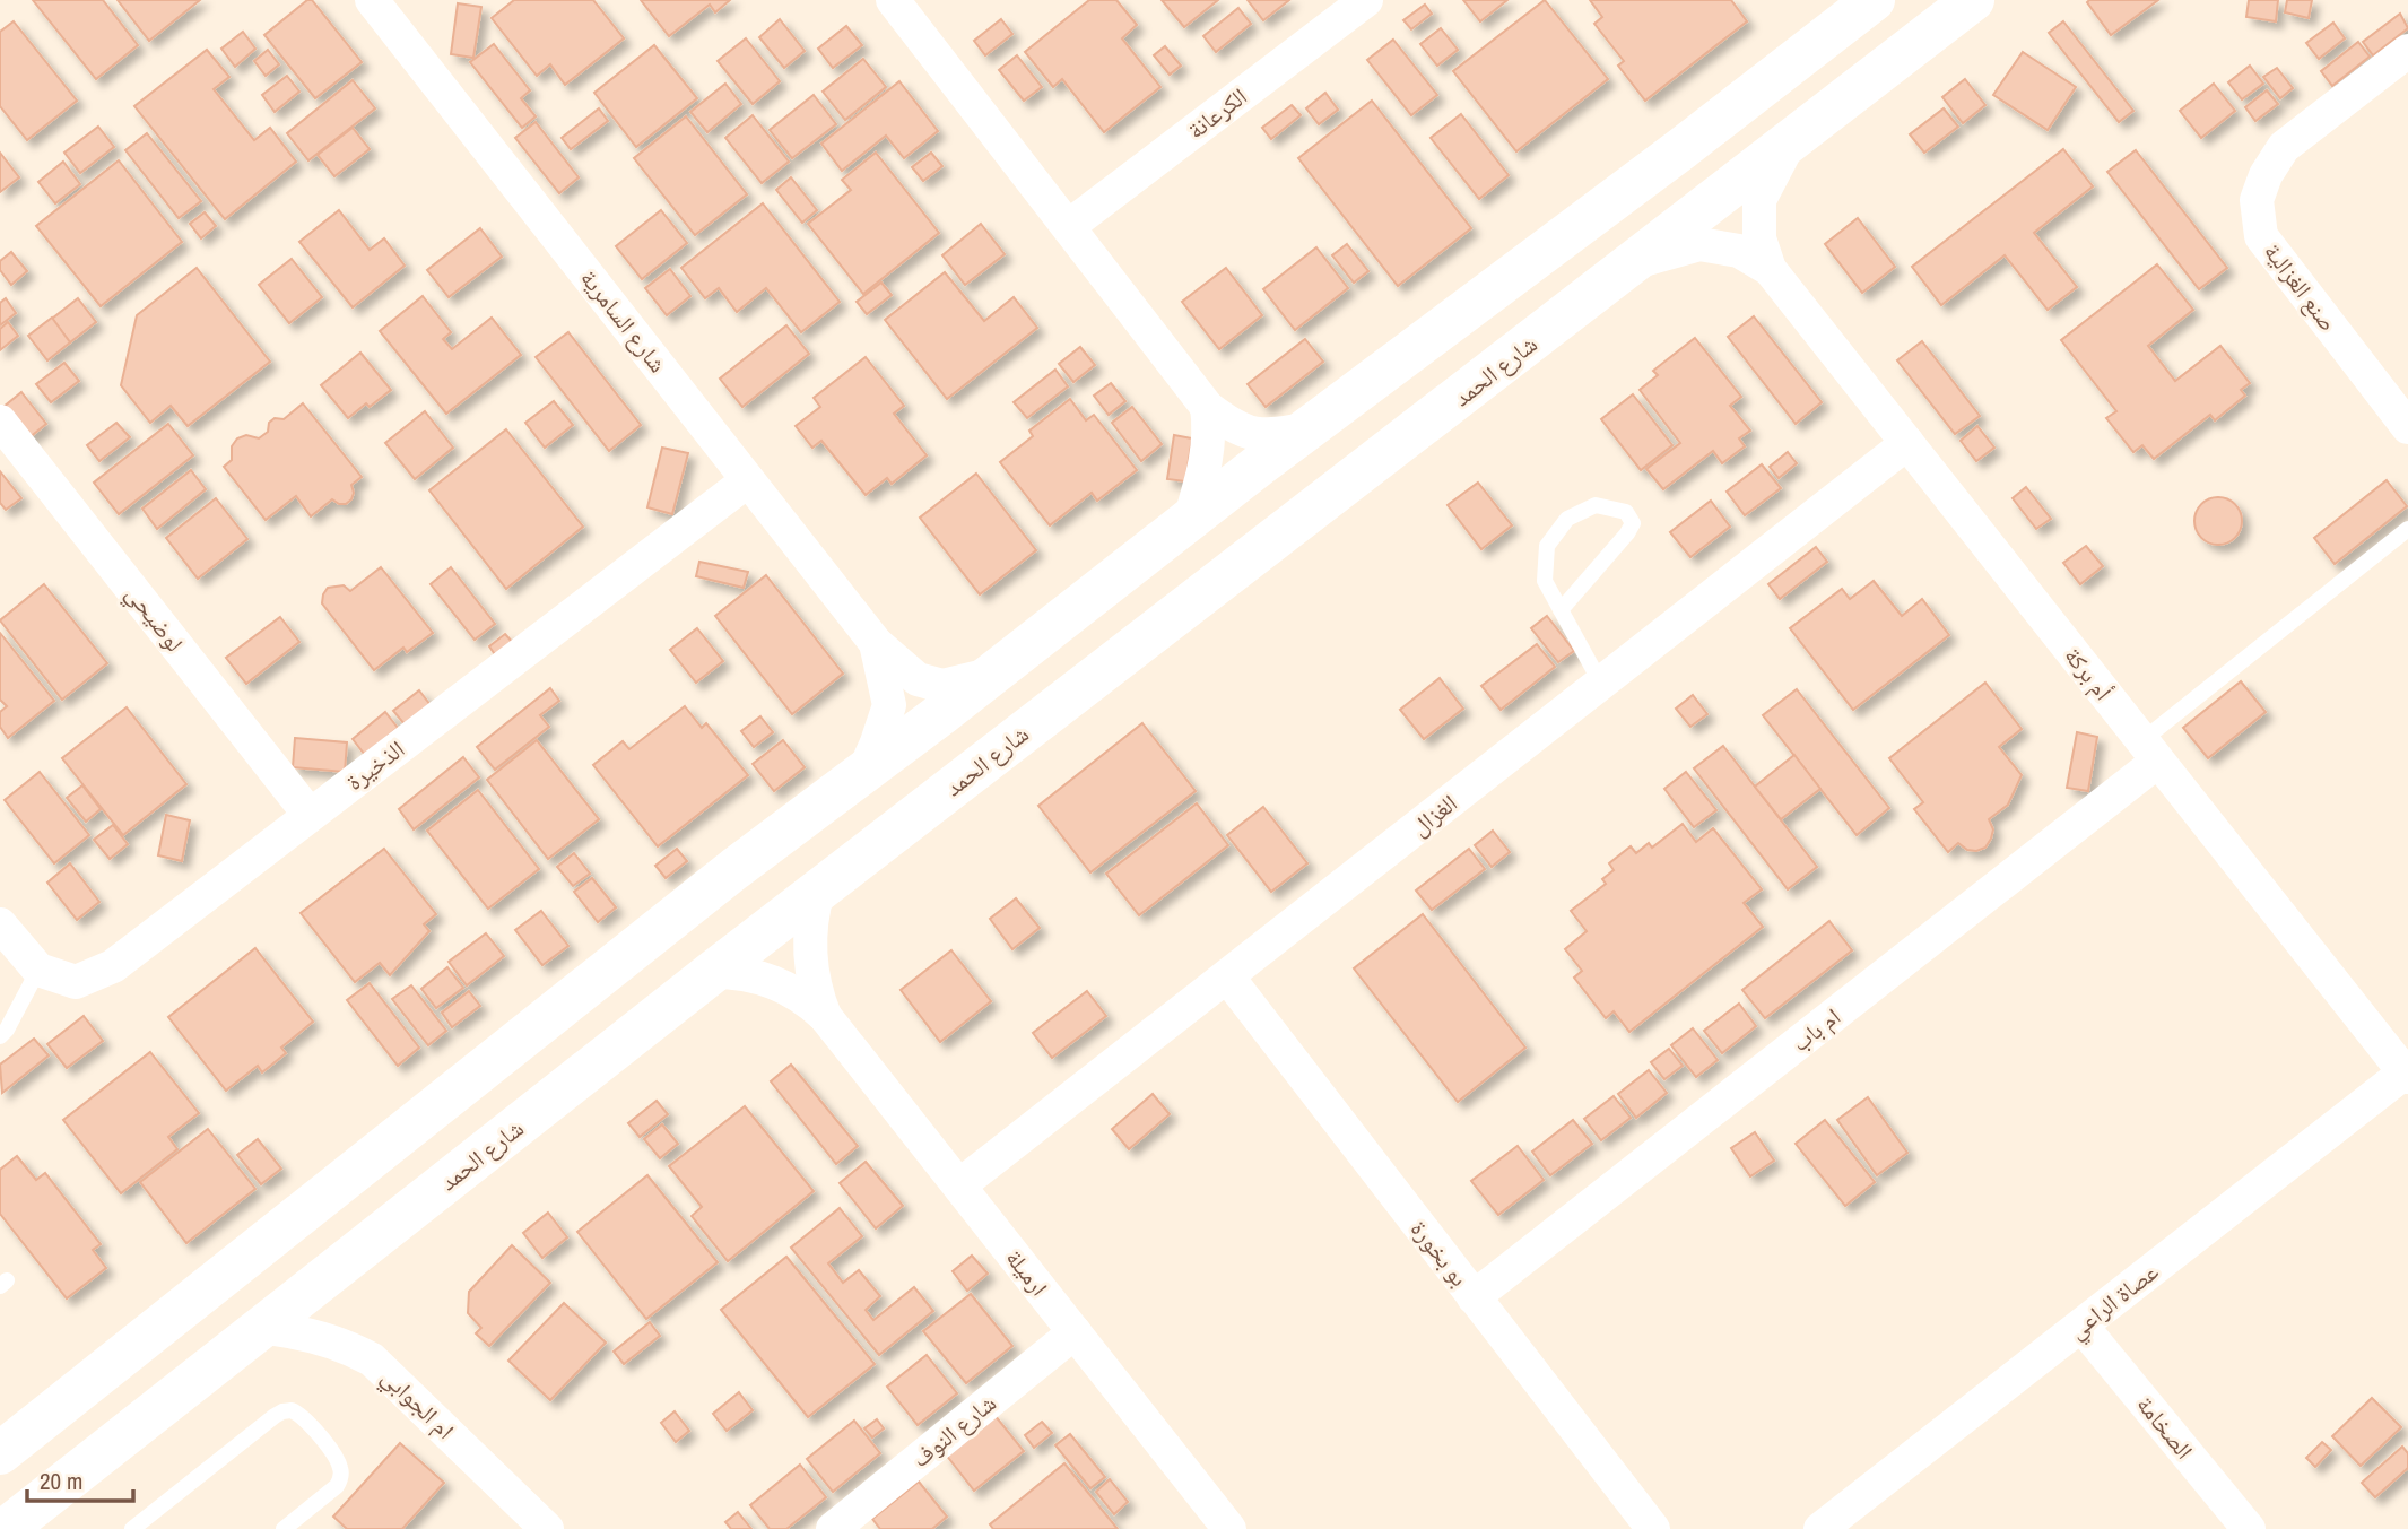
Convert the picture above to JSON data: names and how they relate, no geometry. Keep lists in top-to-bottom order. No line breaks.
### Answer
{"streets":{"street":["الكرعانة","صنع الغزالية","شارع السامرية","شارع الحمد","لوضيحي","أم بركة","الذخيرة","الغزال","ام باب","بو بخورة","ارميلة","عصاة الراعي","ام الجوابي","الصخامة","شارع النوف"]},"crossings":[["شارع السامرية","الذخيرة"],["شارع الحمد","أم بركة"],["شارع الحمد","ارميلة"],["شارع الحمد","ام الجوابي"],["لوضيحي","الذخيرة"],["أم بركة","الغزال"],["أم بركة","ام باب"],["أم بركة","عصاة الراعي"],["الغزال","بو بخورة"],["الغزال","ارميلة"],["ام باب","بو بخورة"],["ارميلة","شارع النوف"],["عصاة الراعي","الصخامة"]],"scale_bar":"20 m"}
